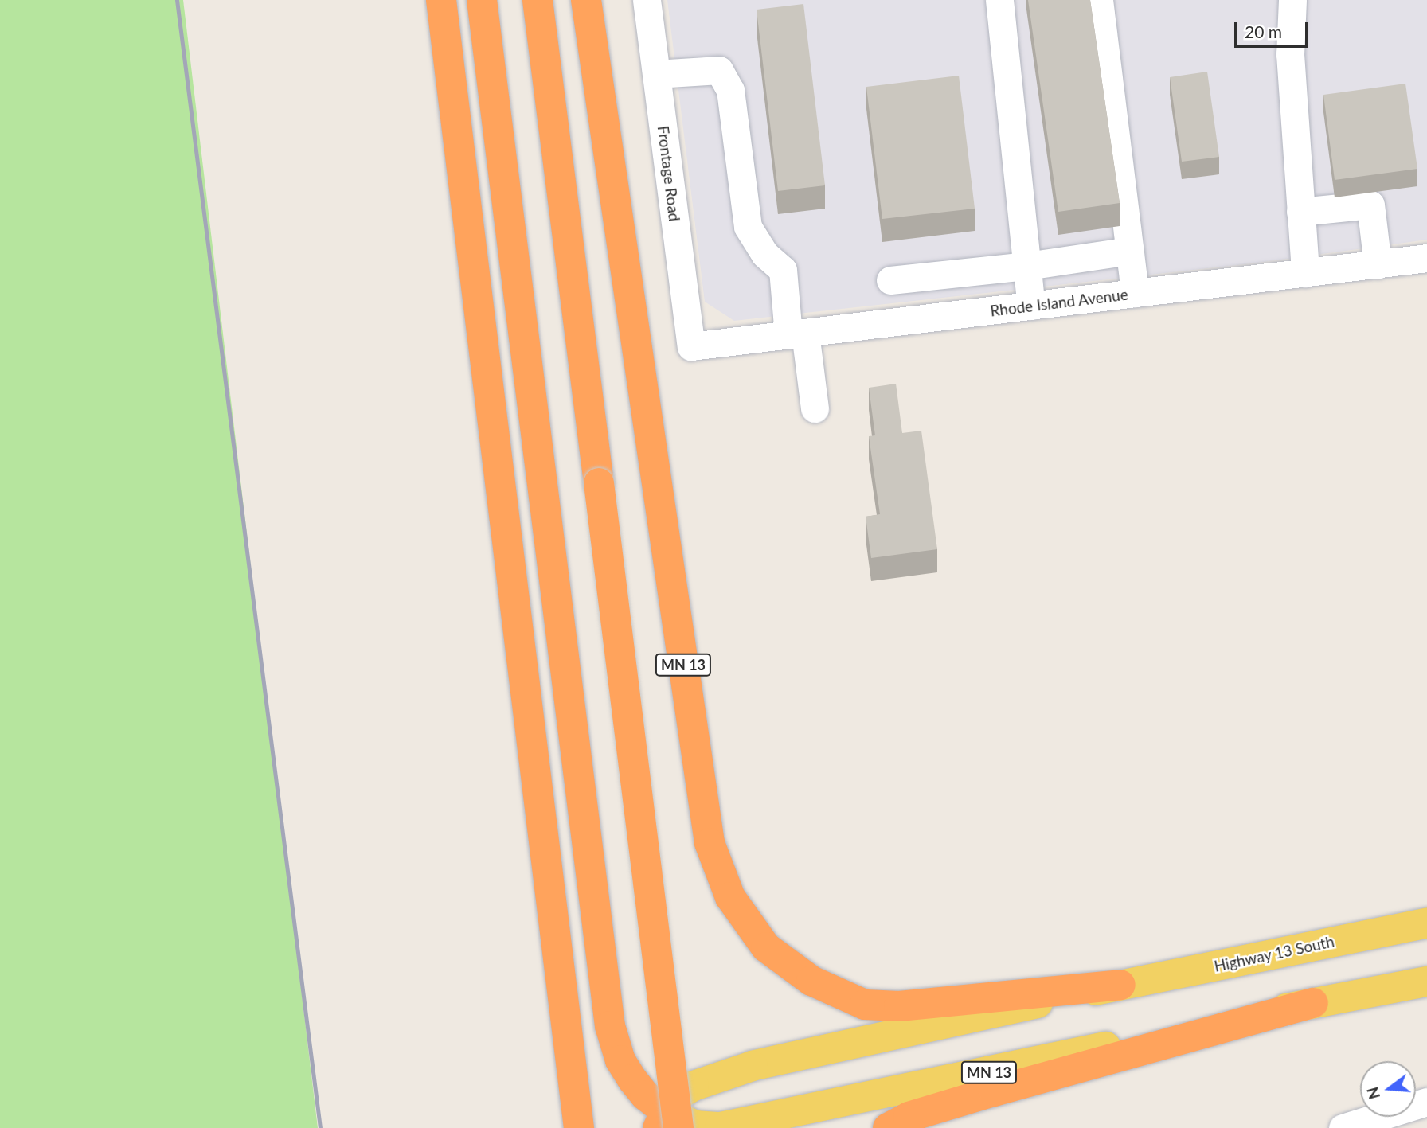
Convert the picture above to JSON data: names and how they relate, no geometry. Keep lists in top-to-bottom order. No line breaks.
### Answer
{"streets":{"highway":["MN 13"],"main road":["Highway 13 South"],"street":["Frontage Road","Rhode Island Avenue"]},"crossings":[["Frontage Road","Rhode Island Avenue"],["MN 13","Highway 13 South"]],"scale_bar":"20 m","north":"left"}
